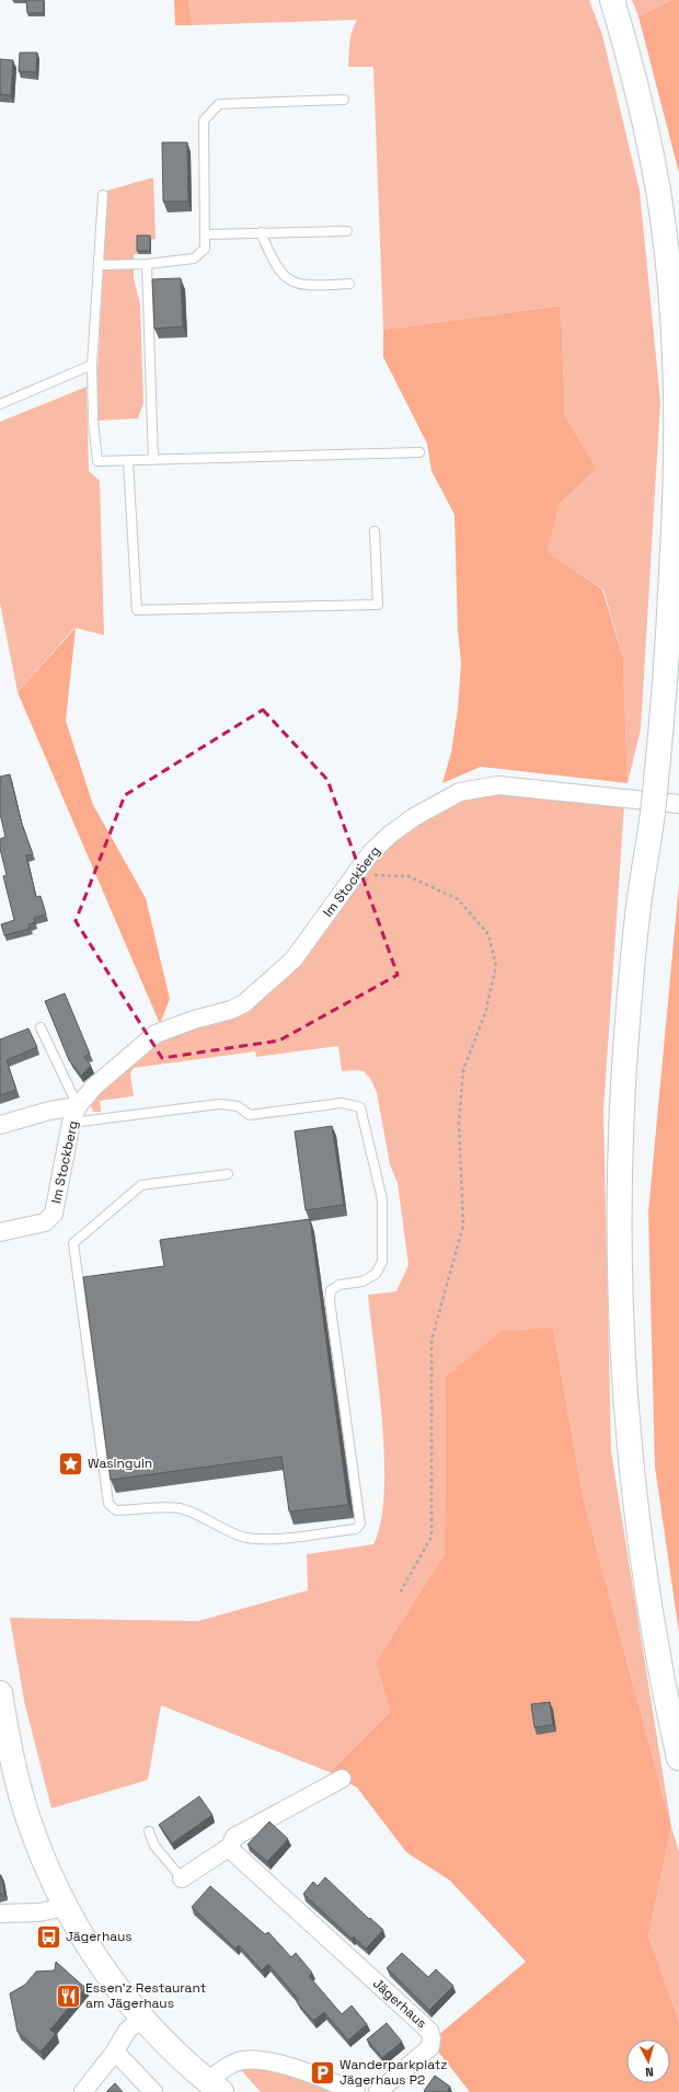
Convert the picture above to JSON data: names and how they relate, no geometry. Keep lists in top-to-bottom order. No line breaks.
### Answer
{"streets":{"street":["Im Stockberg","Jägerhaus"]},"places":{"place":["Wasinguin"],"bus stop":["Jägerhaus"],"restaurant":["Essen'z Restaurant am Jägerhaus"],"parking":["Wanderparkplatz Jägerhaus P2"]},"north":"bottom"}
